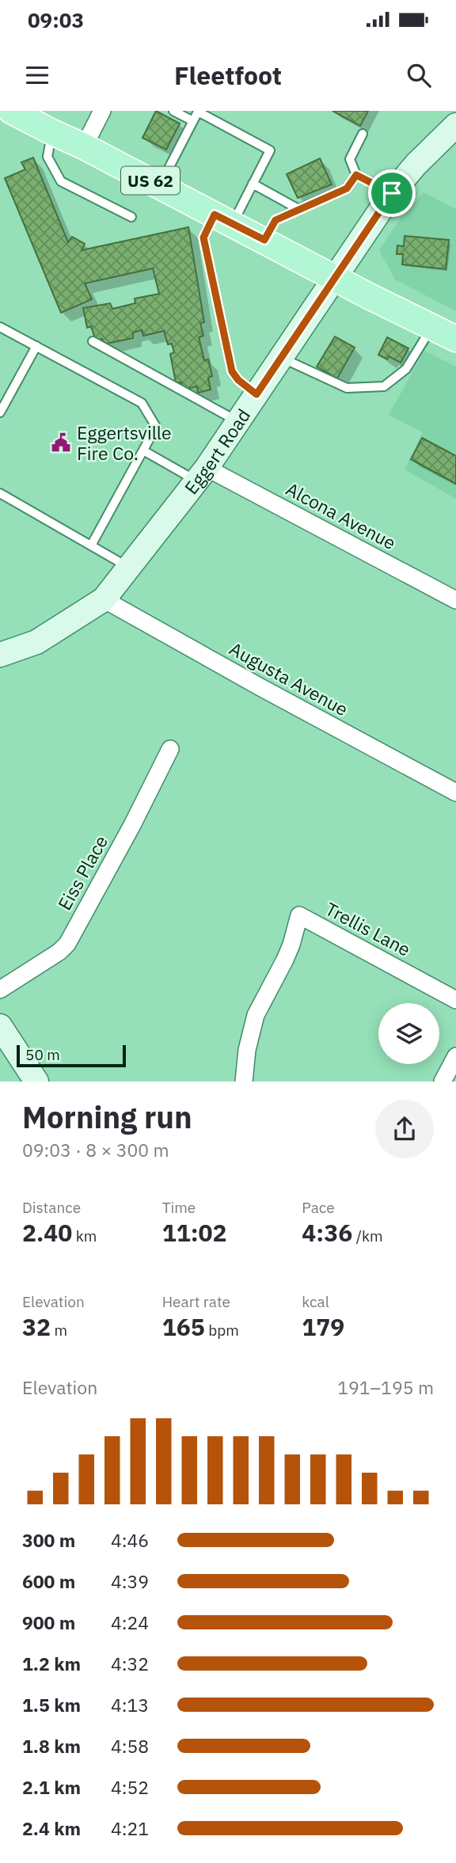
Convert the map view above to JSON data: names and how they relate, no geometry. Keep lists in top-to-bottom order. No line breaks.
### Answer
{"streets":{"main road":["US 62"],"street":["Eggert Road","Alcona Avenue","Augusta Avenue","Eiss Place","Trellis Lane"]},"crossings":[["US 62","Eggert Road"],["Eggert Road","Alcona Avenue"],["Eggert Road","Augusta Avenue"]],"places":{"public building":["Eggertsville Fire Co."]},"scale_bar":"50 m","page":{"status":"09:03","header":"Fleetfoot","scale":"50 m","heading":["Morning run","09:03 · 8 × 300 m"],"stats":[["Distance","2.40 km"],["Time","11:02"],["Pace","4:36 /km"],["Elevation","32 m"],["Heart rate","165 bpm"],["kcal","179"]],"chart":["Elevation","191–195 m"],"list":[{"name":"300 m","note":"4:46"},{"name":"600 m","note":"4:39"},{"name":"900 m","note":"4:24"},{"name":"1.2 km","note":"4:32"},{"name":"1.5 km","note":"4:13"},{"name":"1.8 km","note":"4:58"},{"name":"2.1 km","note":"4:52"},{"name":"2.4 km","note":"4:21"}]}}
